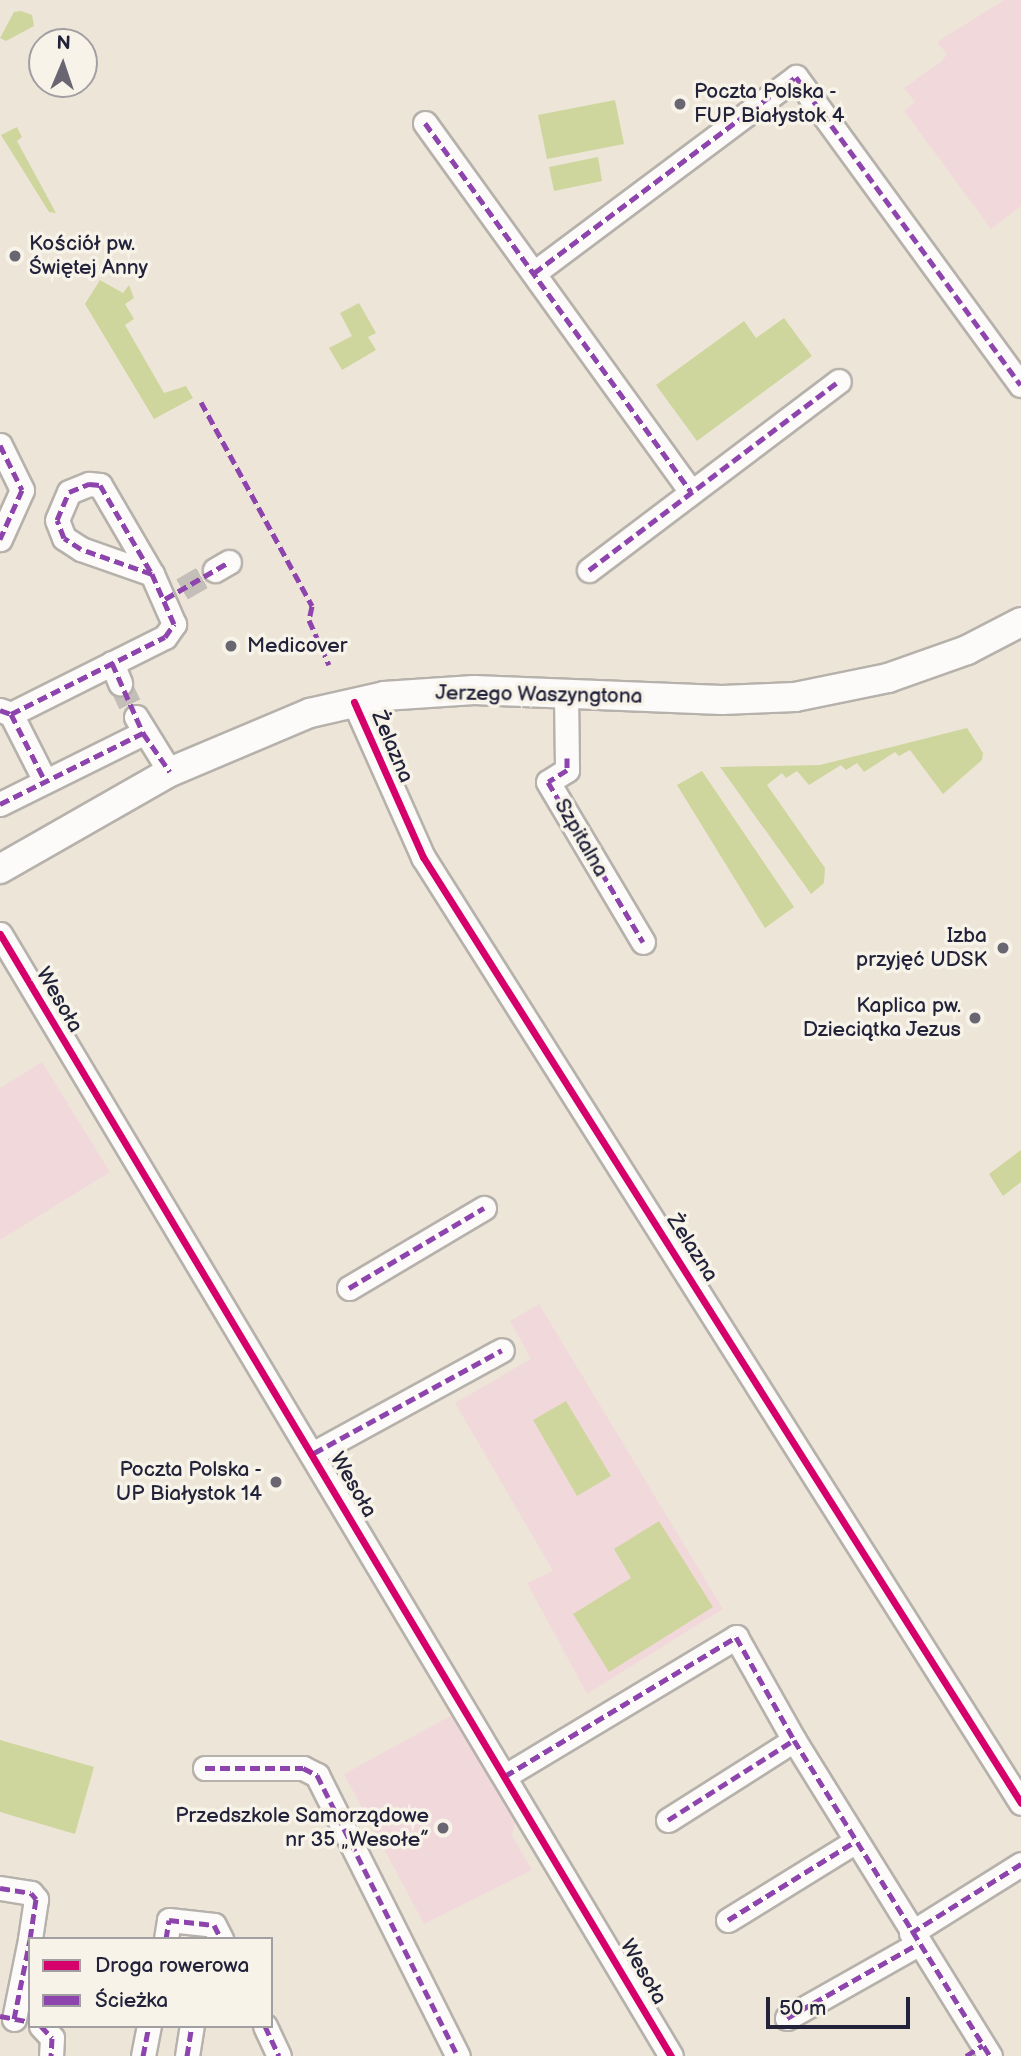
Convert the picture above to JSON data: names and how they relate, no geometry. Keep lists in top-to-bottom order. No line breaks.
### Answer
{"streets":{"street":["Jerzego Waszyngtona","Żelazna","Szpitalna","Wesoła"]},"crossings":[["Jerzego Waszyngtona","Żelazna"],["Jerzego Waszyngtona","Szpitalna"]],"places":["Poczta Polska - FUP Białystok 4","Kościół pw. Świętej Anny","Medicover","Izba przyjęć UDSK","Kaplica pw. Dzieciątka Jezus","Poczta Polska - UP Białystok 14","Przedszkole Samorządowe nr 35 „Wesołe”"],"legend":["Droga rowerowa","Ścieżka"],"scale_bar":"50 m","north":"top"}
